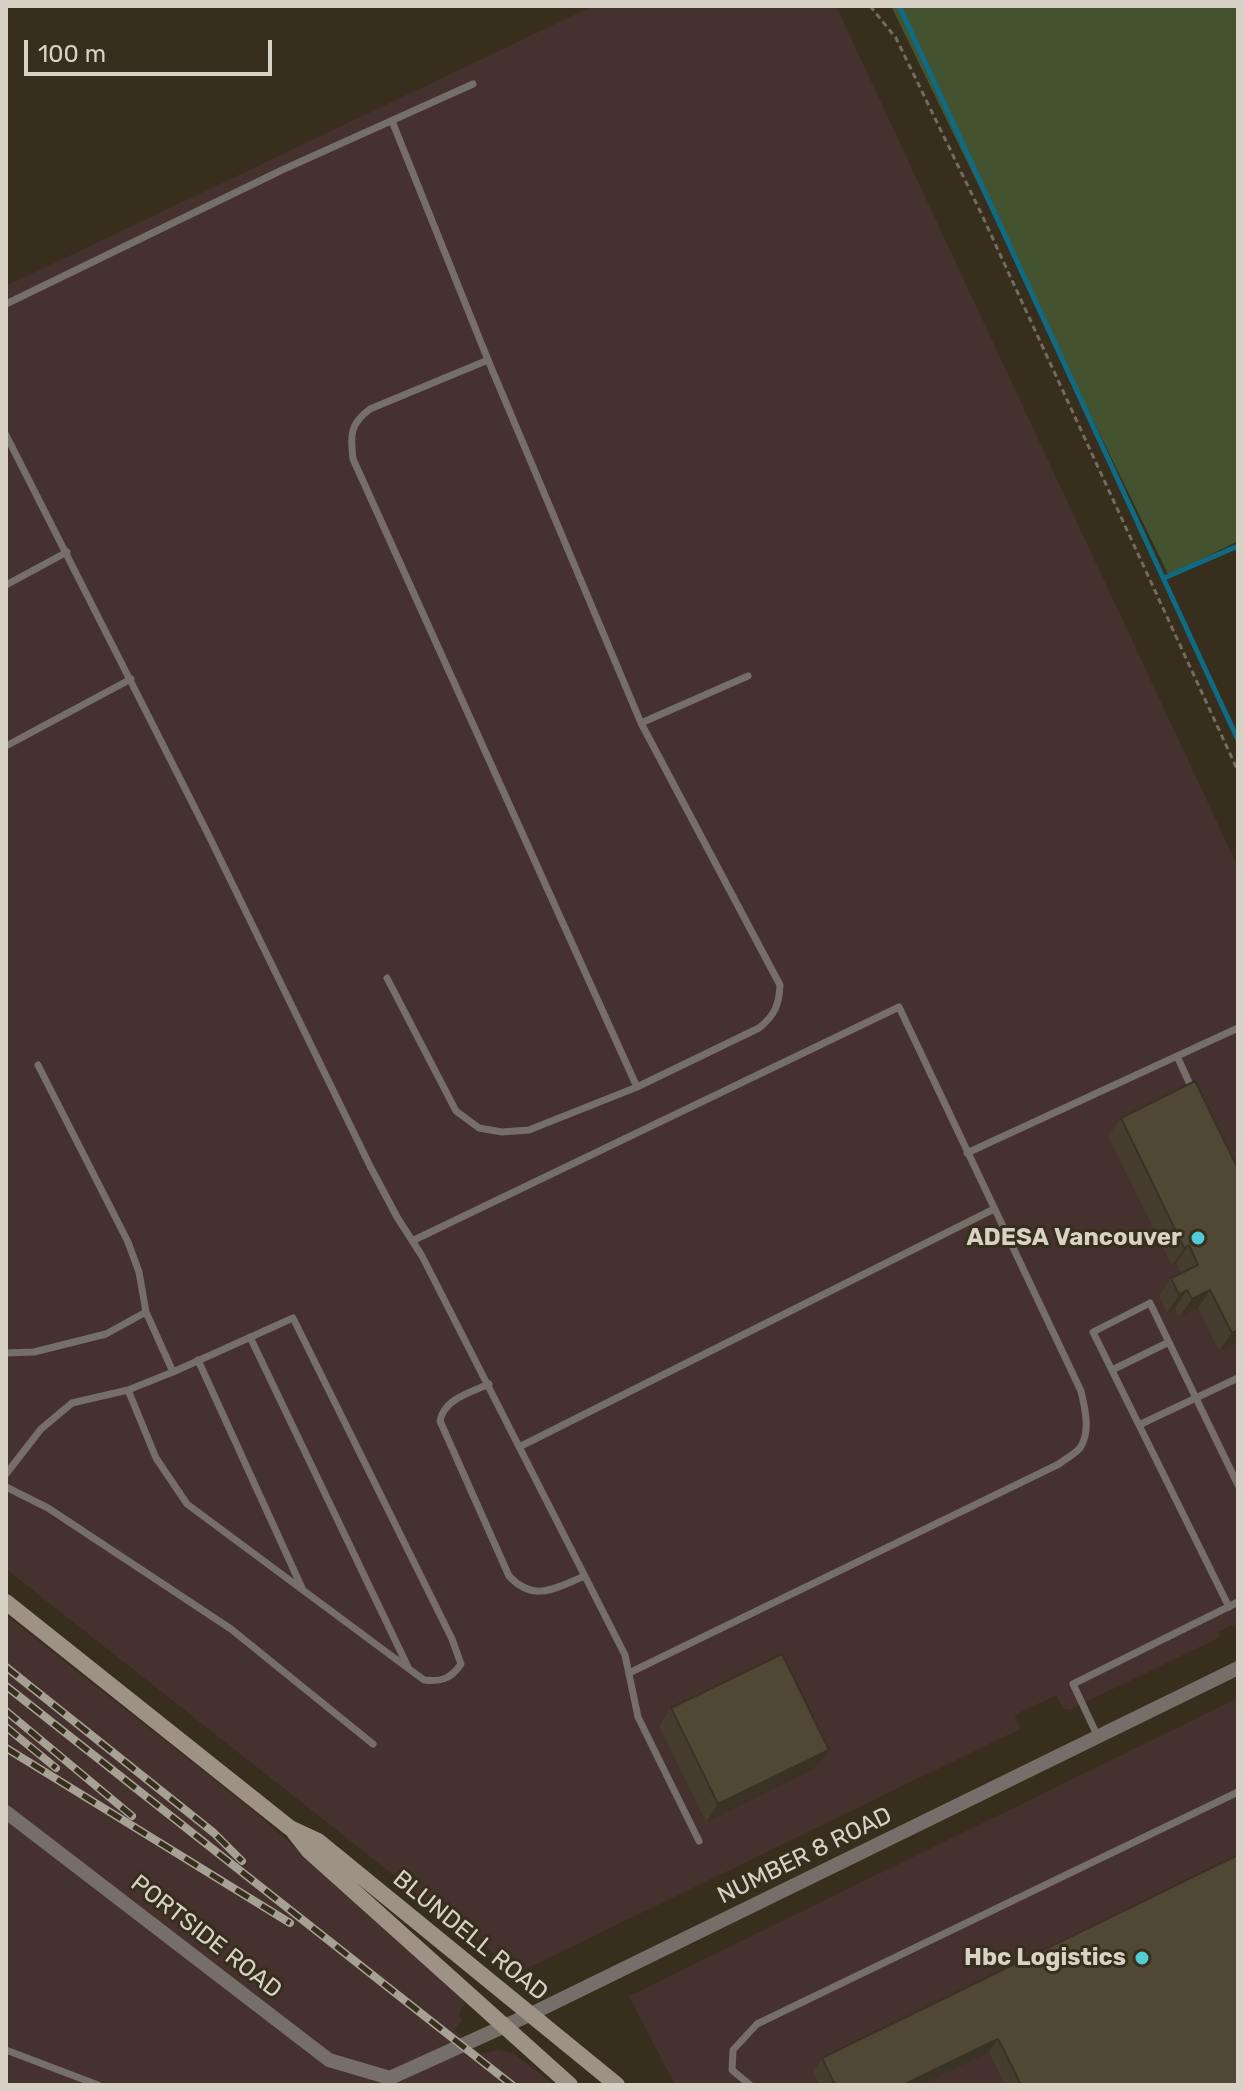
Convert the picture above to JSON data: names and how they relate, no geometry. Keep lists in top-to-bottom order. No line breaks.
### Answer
{"streets":{"main road":["BLUNDELL ROAD"],"street":["NUMBER 8 ROAD","PORTSIDE ROAD"]},"crossings":[["NUMBER 8 ROAD","BLUNDELL ROAD"],["NUMBER 8 ROAD","PORTSIDE ROAD"]],"places":["ADESA Vancouver","Hbc Logistics"],"scale_bar":"100 m"}
